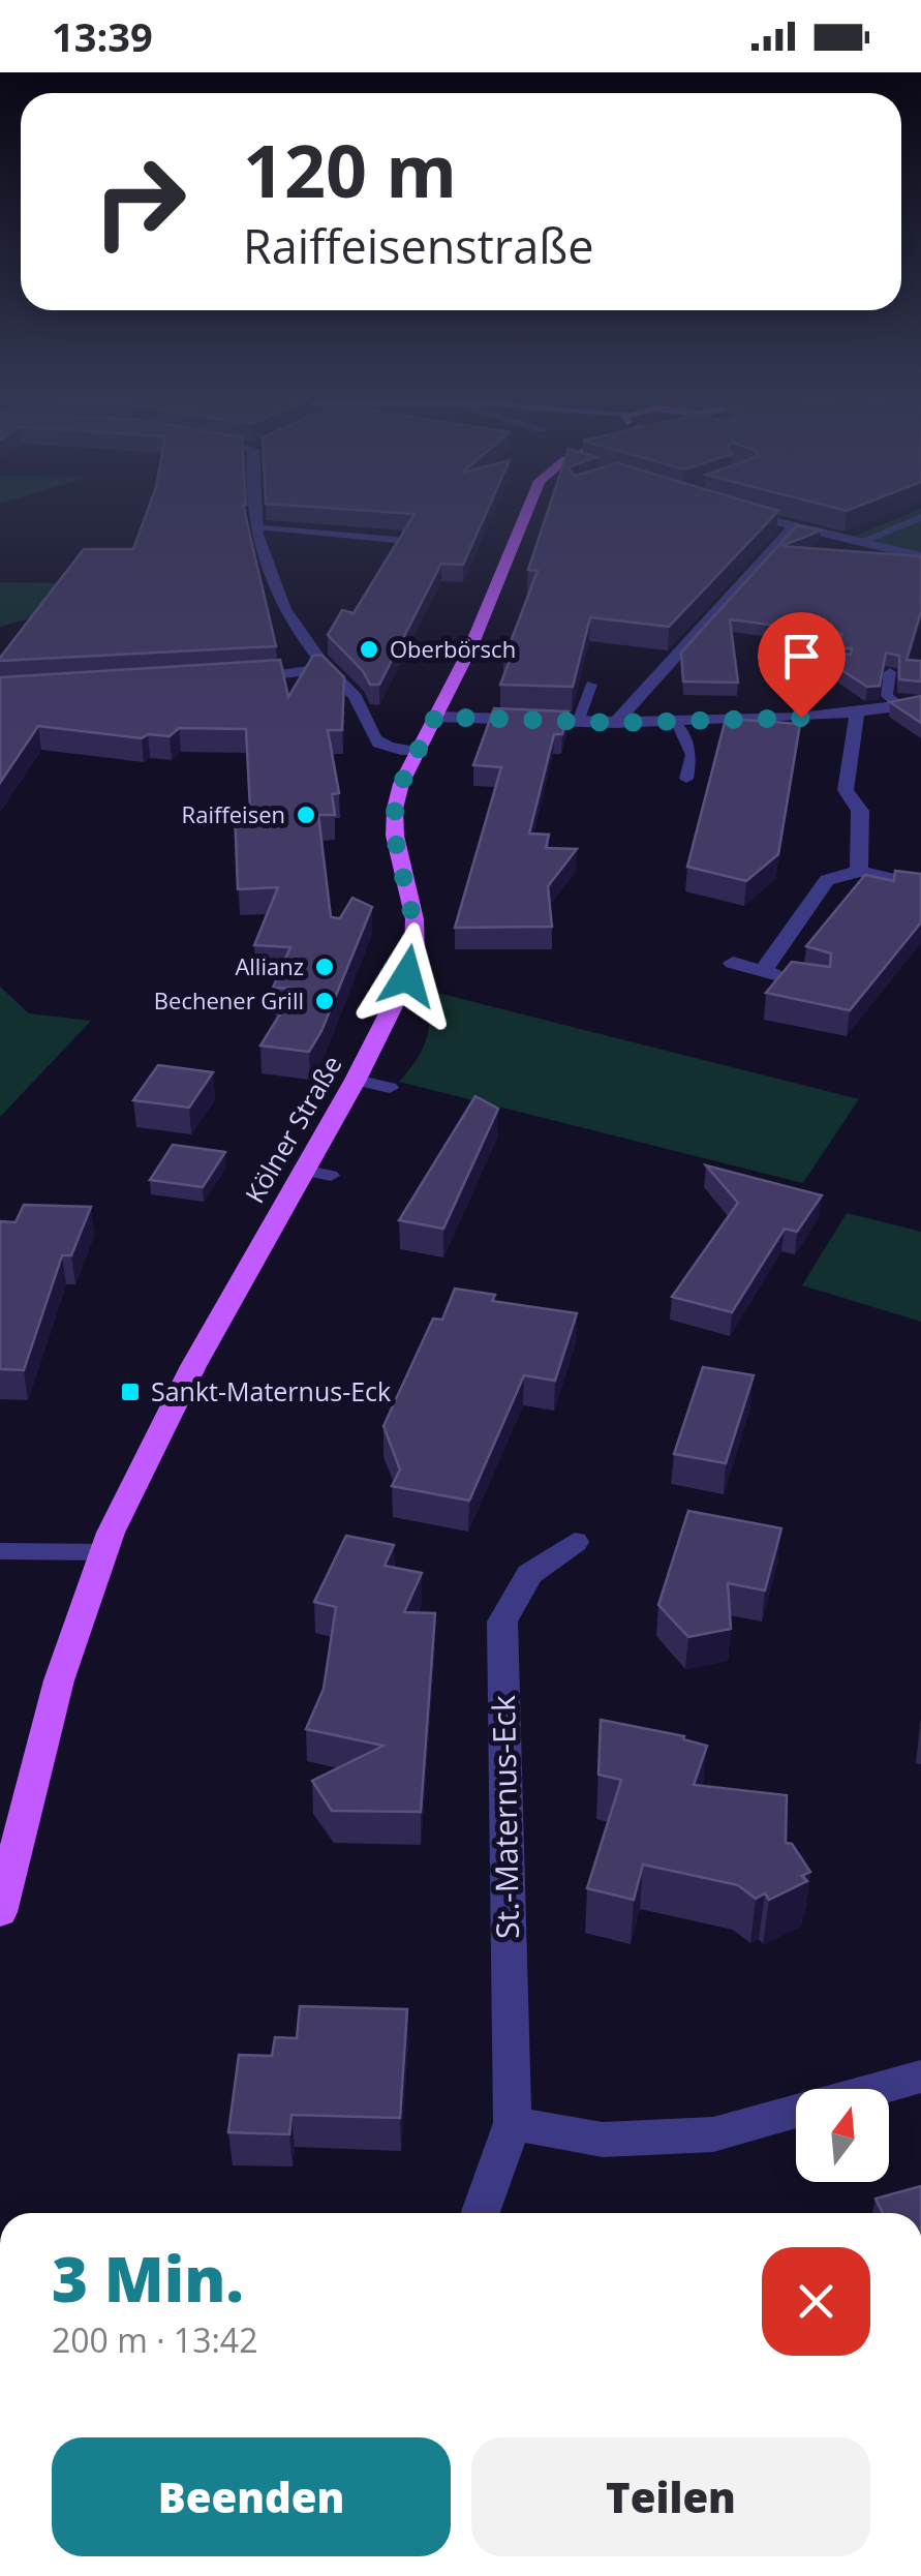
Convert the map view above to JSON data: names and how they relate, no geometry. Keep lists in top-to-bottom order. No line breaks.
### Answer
{"streets":{"main road":["Kölner Straße"],"street":["St.-Maternus-Eck"]},"places":{"other":["Oberbörsch","Raiffeisen","Allianz","Bechener Grill"],"transit":["Sankt-Maternus-Eck"]},"north":"top","page":{"status":"13:39","turn":["120 m","Raiffeisenstraße"],"heading":["3 Min.","200 m · 13:42"],"buttons":["Beenden","Teilen"]}}
